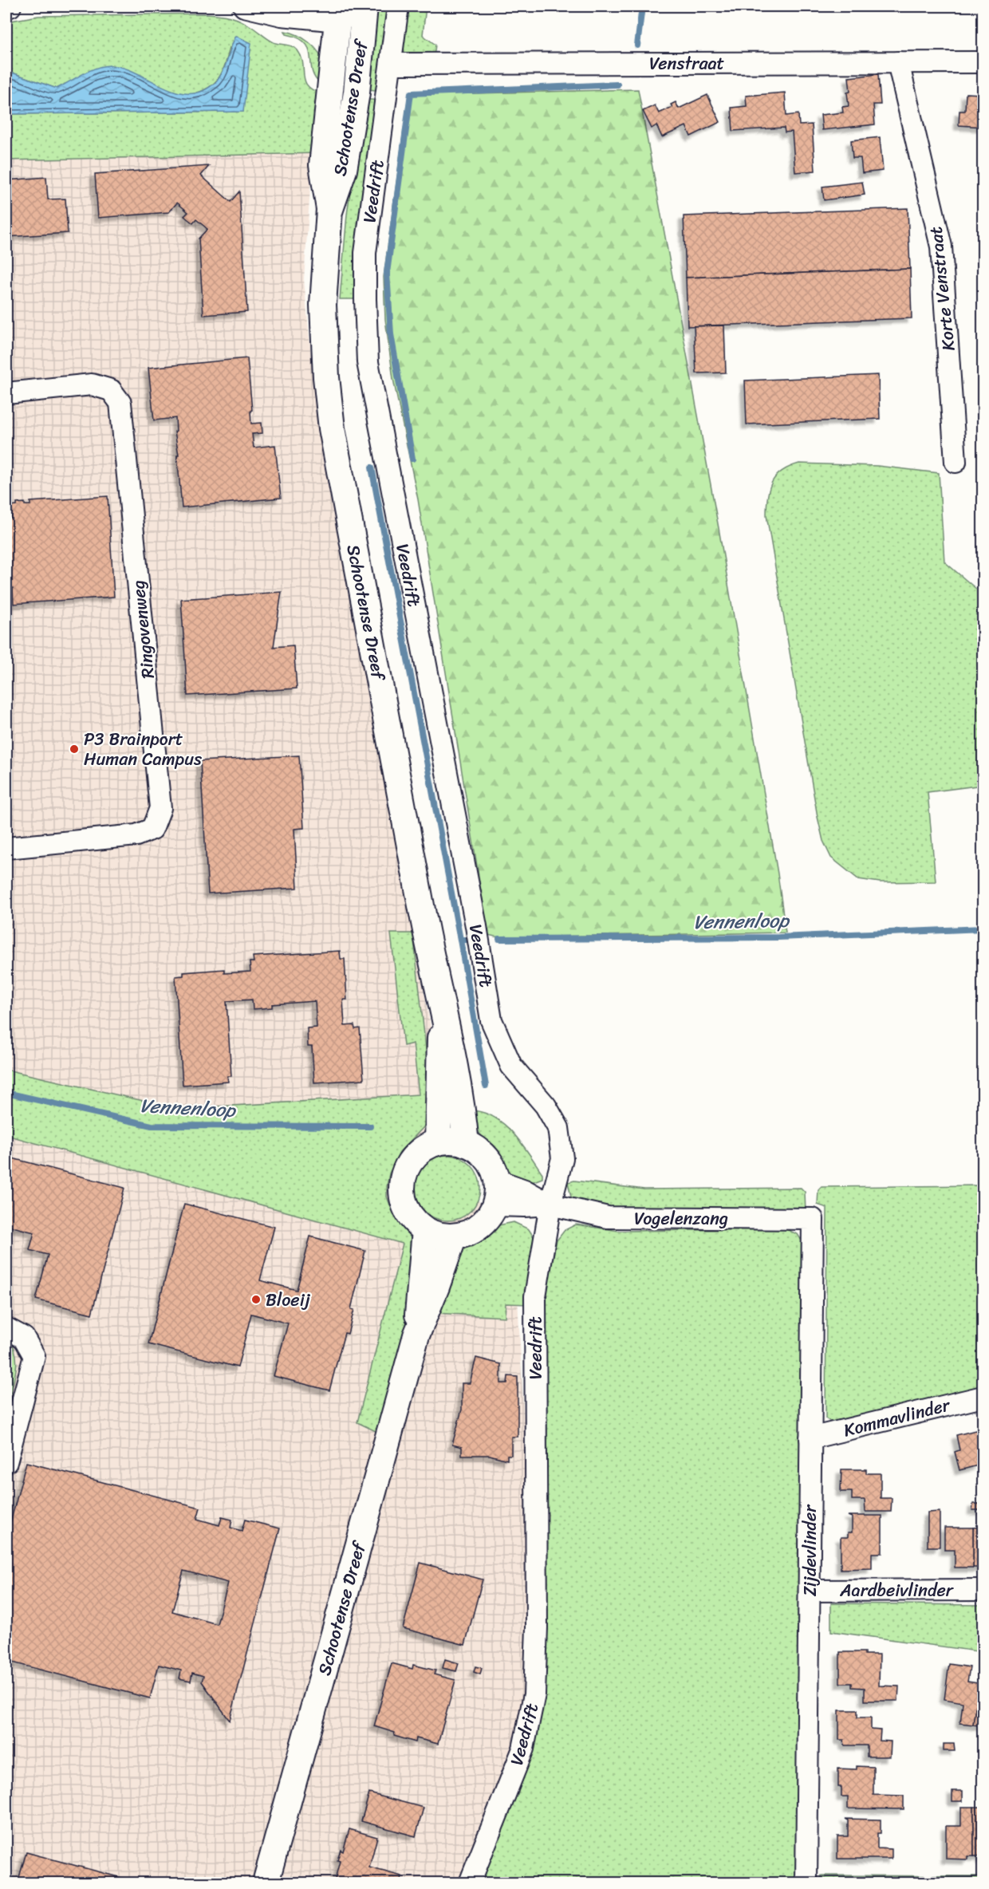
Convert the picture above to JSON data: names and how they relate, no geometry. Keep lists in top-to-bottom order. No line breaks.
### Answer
{"streets":{"street":["Venstraat","Schootense Dreef","Veedrift","Korte Venstraat","Ringovenweg","Vogelenzang","Kommavlinder","Zijdevlinder","Aardbeivlinder"]},"crossings":[["Venstraat","Veedrift"],["Venstraat","Korte Venstraat"],["Schootense Dreef","Vogelenzang"],["Veedrift","Vogelenzang"],["Vogelenzang","Zijdevlinder"],["Kommavlinder","Zijdevlinder"],["Zijdevlinder","Aardbeivlinder"]],"water":["Vennenloop"],"places":["P3 Brainport Human Campus","Bloeij"]}
